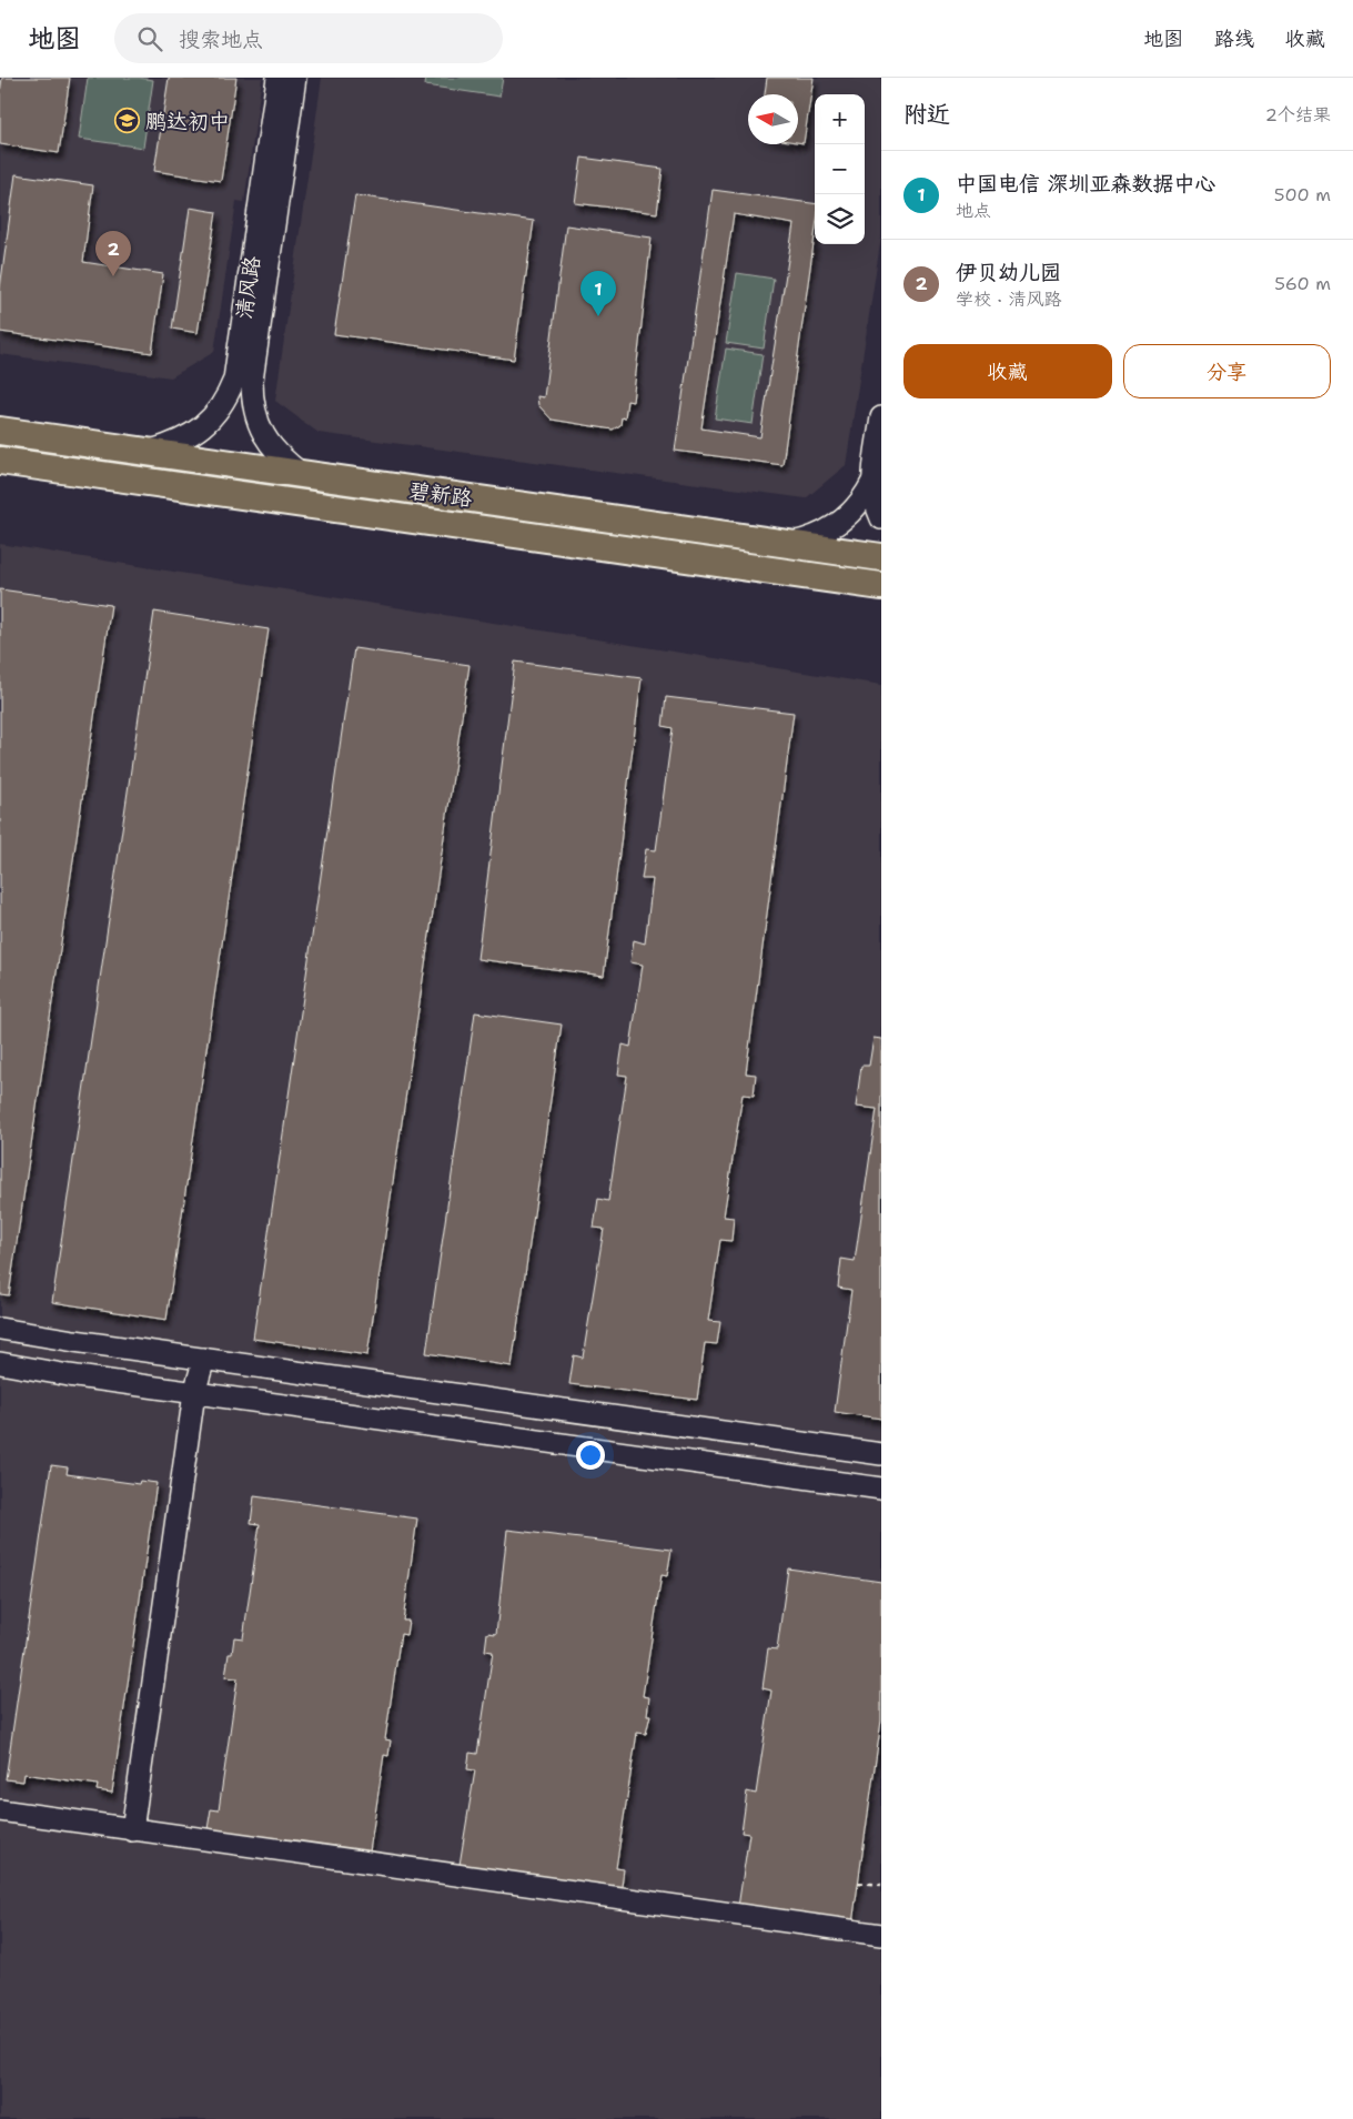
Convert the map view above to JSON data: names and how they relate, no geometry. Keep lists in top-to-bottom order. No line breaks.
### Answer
{"streets":{"main road":["碧新路"],"street":["清风路"]},"crossings":[["清风路","碧新路"]],"places":{"school or university":["鹏达初中"]},"north":"left","page":{"header":"地图","search":"搜索地点","nav":["地图","路线","收藏"],"heading":["附近","2个结果"],"map_buttons":["+","−"],"list":[{"mark":"1","name":"中国电信 深圳亚森数据中心","note":"地点","value":"500 m"},{"mark":"2","name":"伊贝幼儿园","note":"学校 · 清风路","value":"560 m"}],"pins":["2","1"],"buttons":["收藏","分享"]}}
